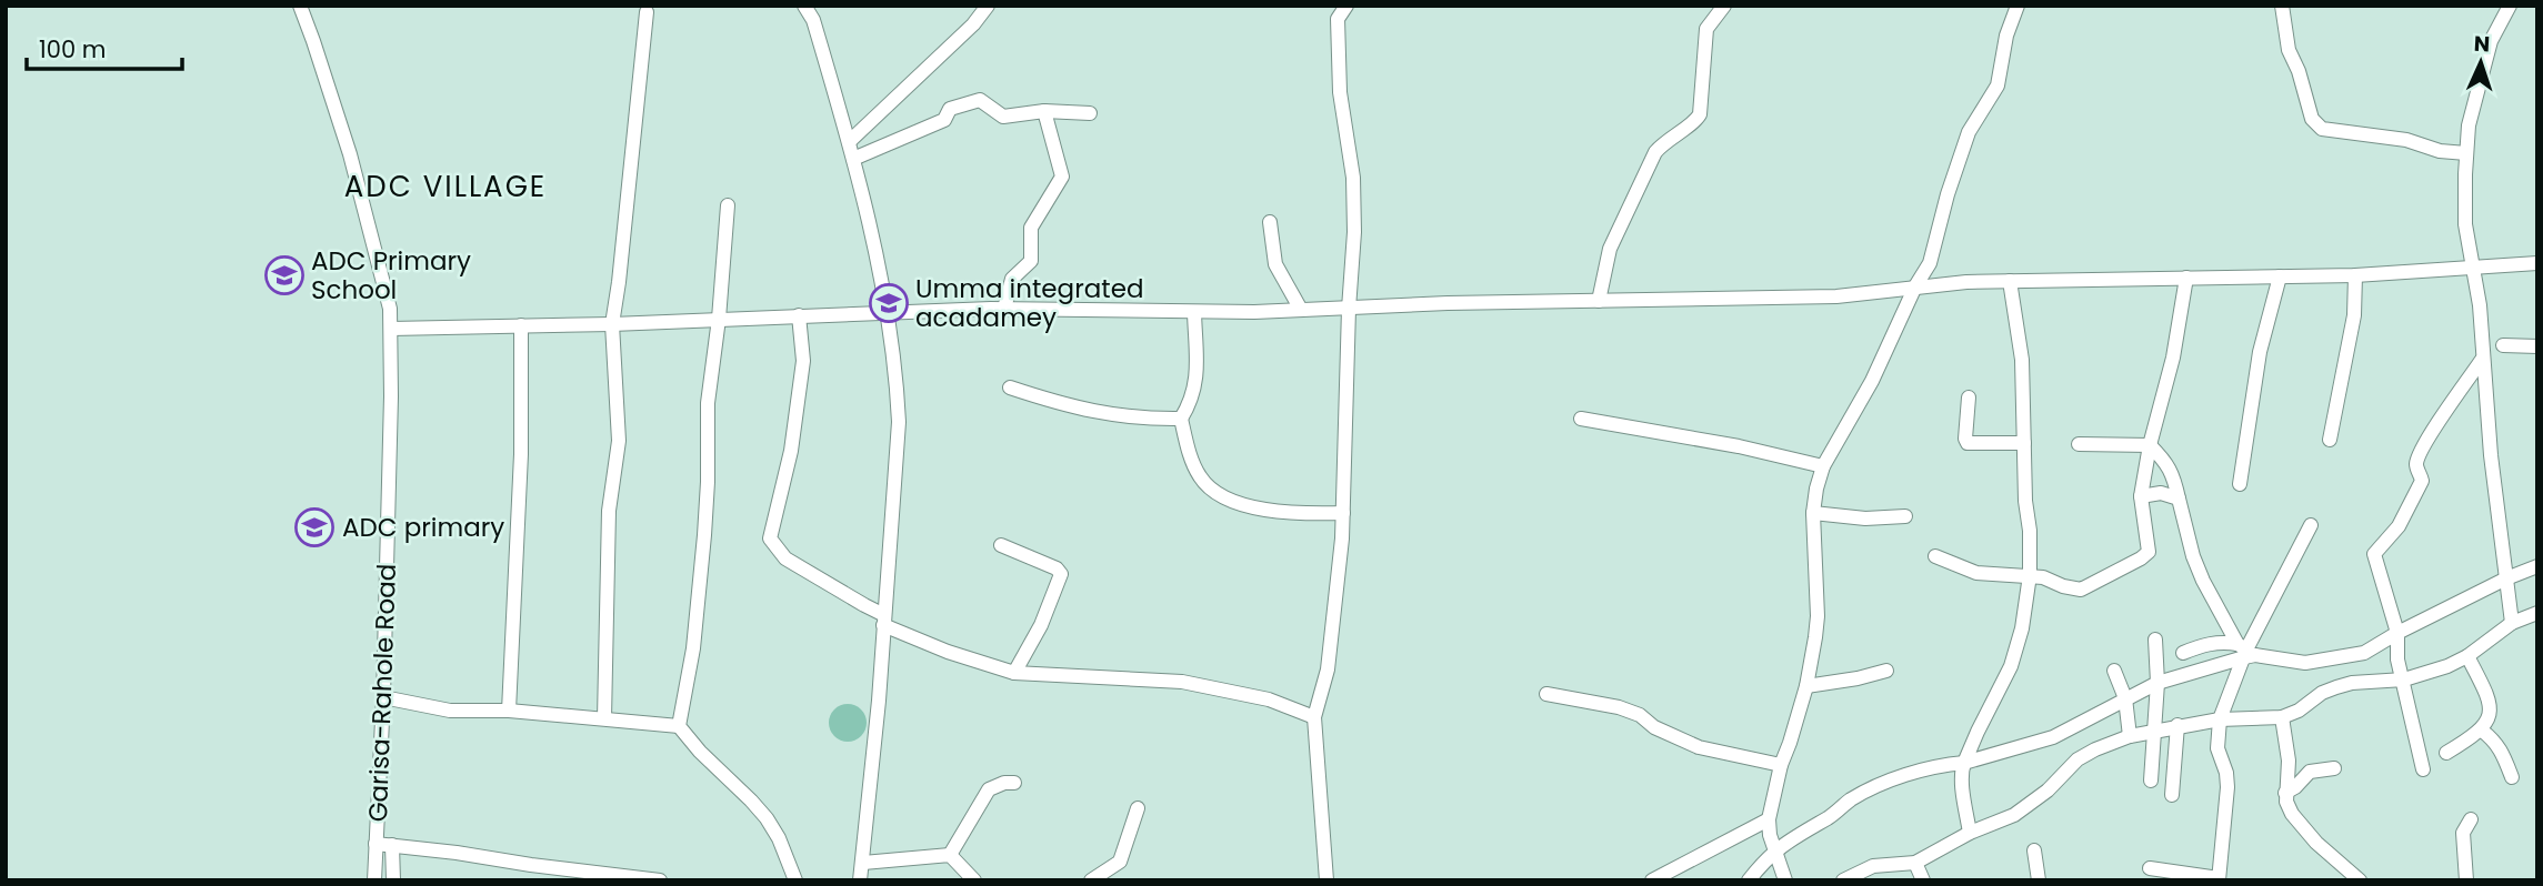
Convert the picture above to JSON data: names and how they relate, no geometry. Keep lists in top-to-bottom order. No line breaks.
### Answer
{"streets":{"street":["Garisa-Rahole Road"]},"districts":["ADC VILLAGE"],"places":{"school or university":["ADC Primary School","Umma integrated acadamey","ADC primary"]},"scale_bar":"100 m","north":"top"}
